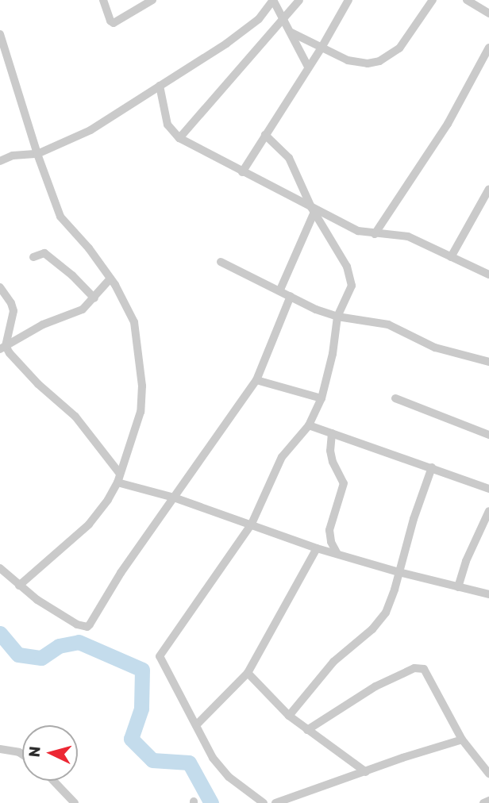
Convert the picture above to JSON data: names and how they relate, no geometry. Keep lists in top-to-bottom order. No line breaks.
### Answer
{"north":"left"}
